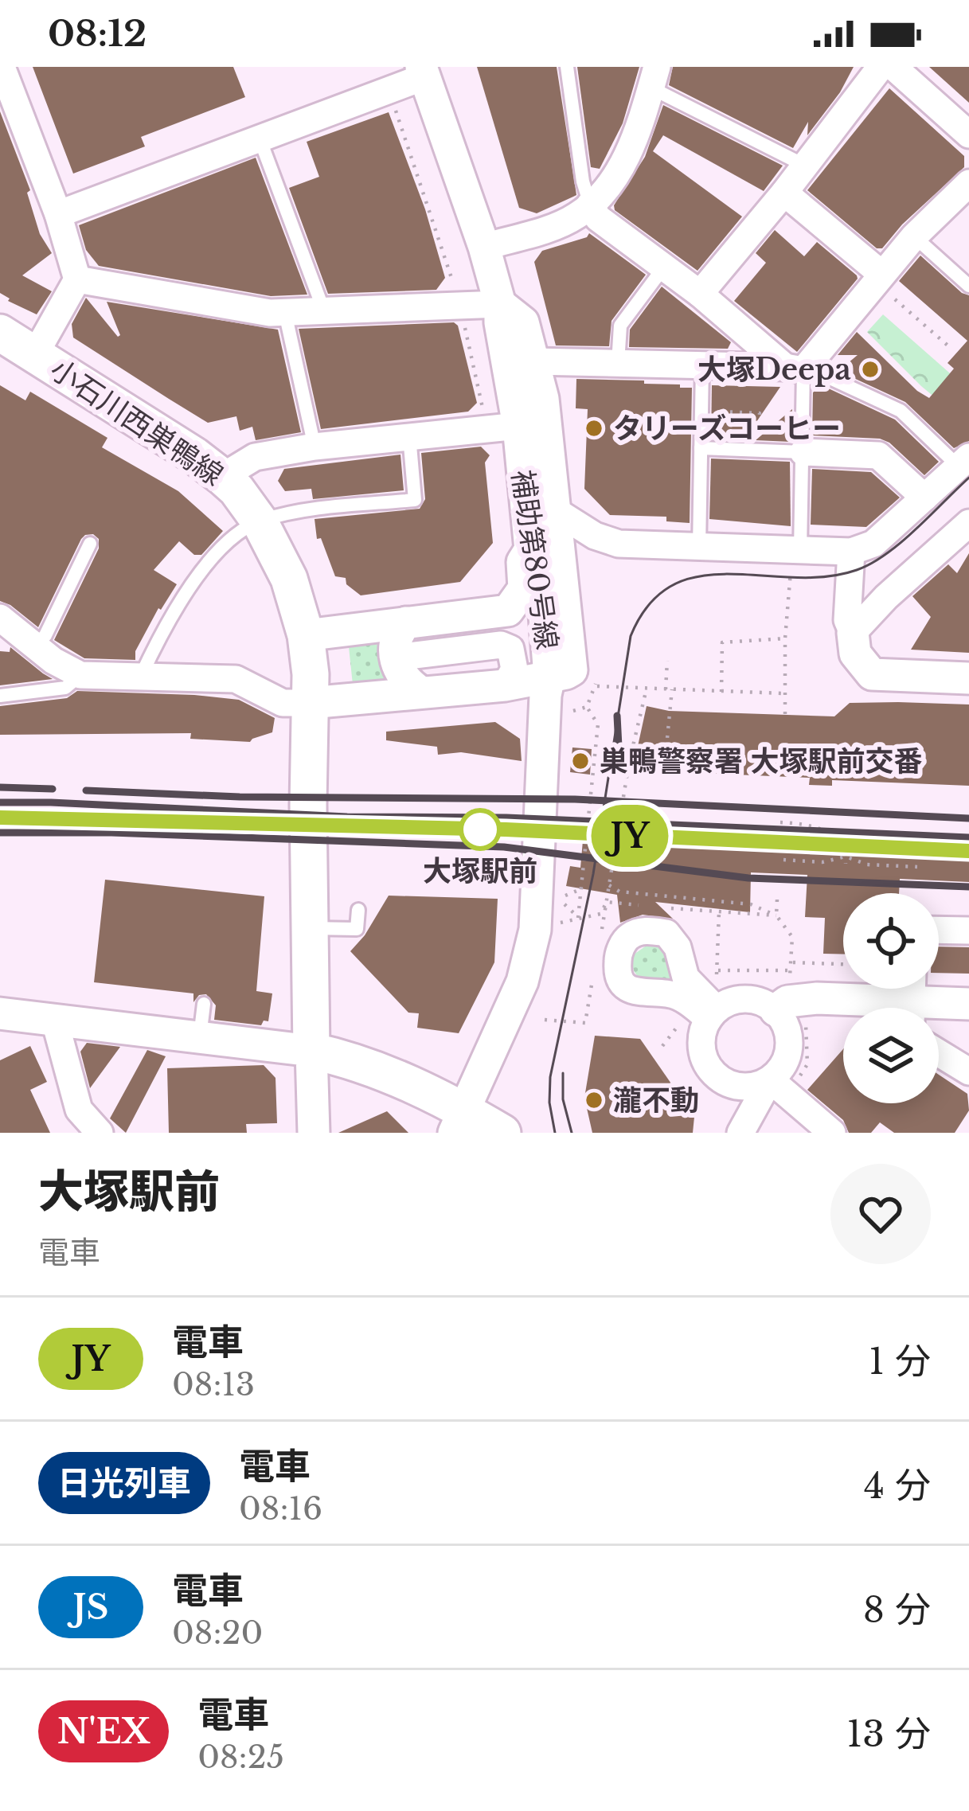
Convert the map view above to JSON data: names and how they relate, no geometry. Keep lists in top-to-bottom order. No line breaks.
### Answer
{"streets":{"main road":["小石川西巣鴨線"],"street":["補助第80号線"]},"places":["大塚Deepa","タリーズコーヒー","巣鴨警察署 大塚駅前交番","大塚駅前","瀧不動"],"page":{"status":"08:12","on_map":"JY","heading":["大塚駅前","電車"],"list":[{"mark":"JY","name":"電車","note":"08:13","value":"1 分"},{"mark":"日光列車","name":"電車","note":"08:16","value":"4 分"},{"mark":"JS","name":"電車","note":"08:20","value":"8 分"},{"mark":"N'EX","name":"電車","note":"08:25","value":"13 分"}]}}
